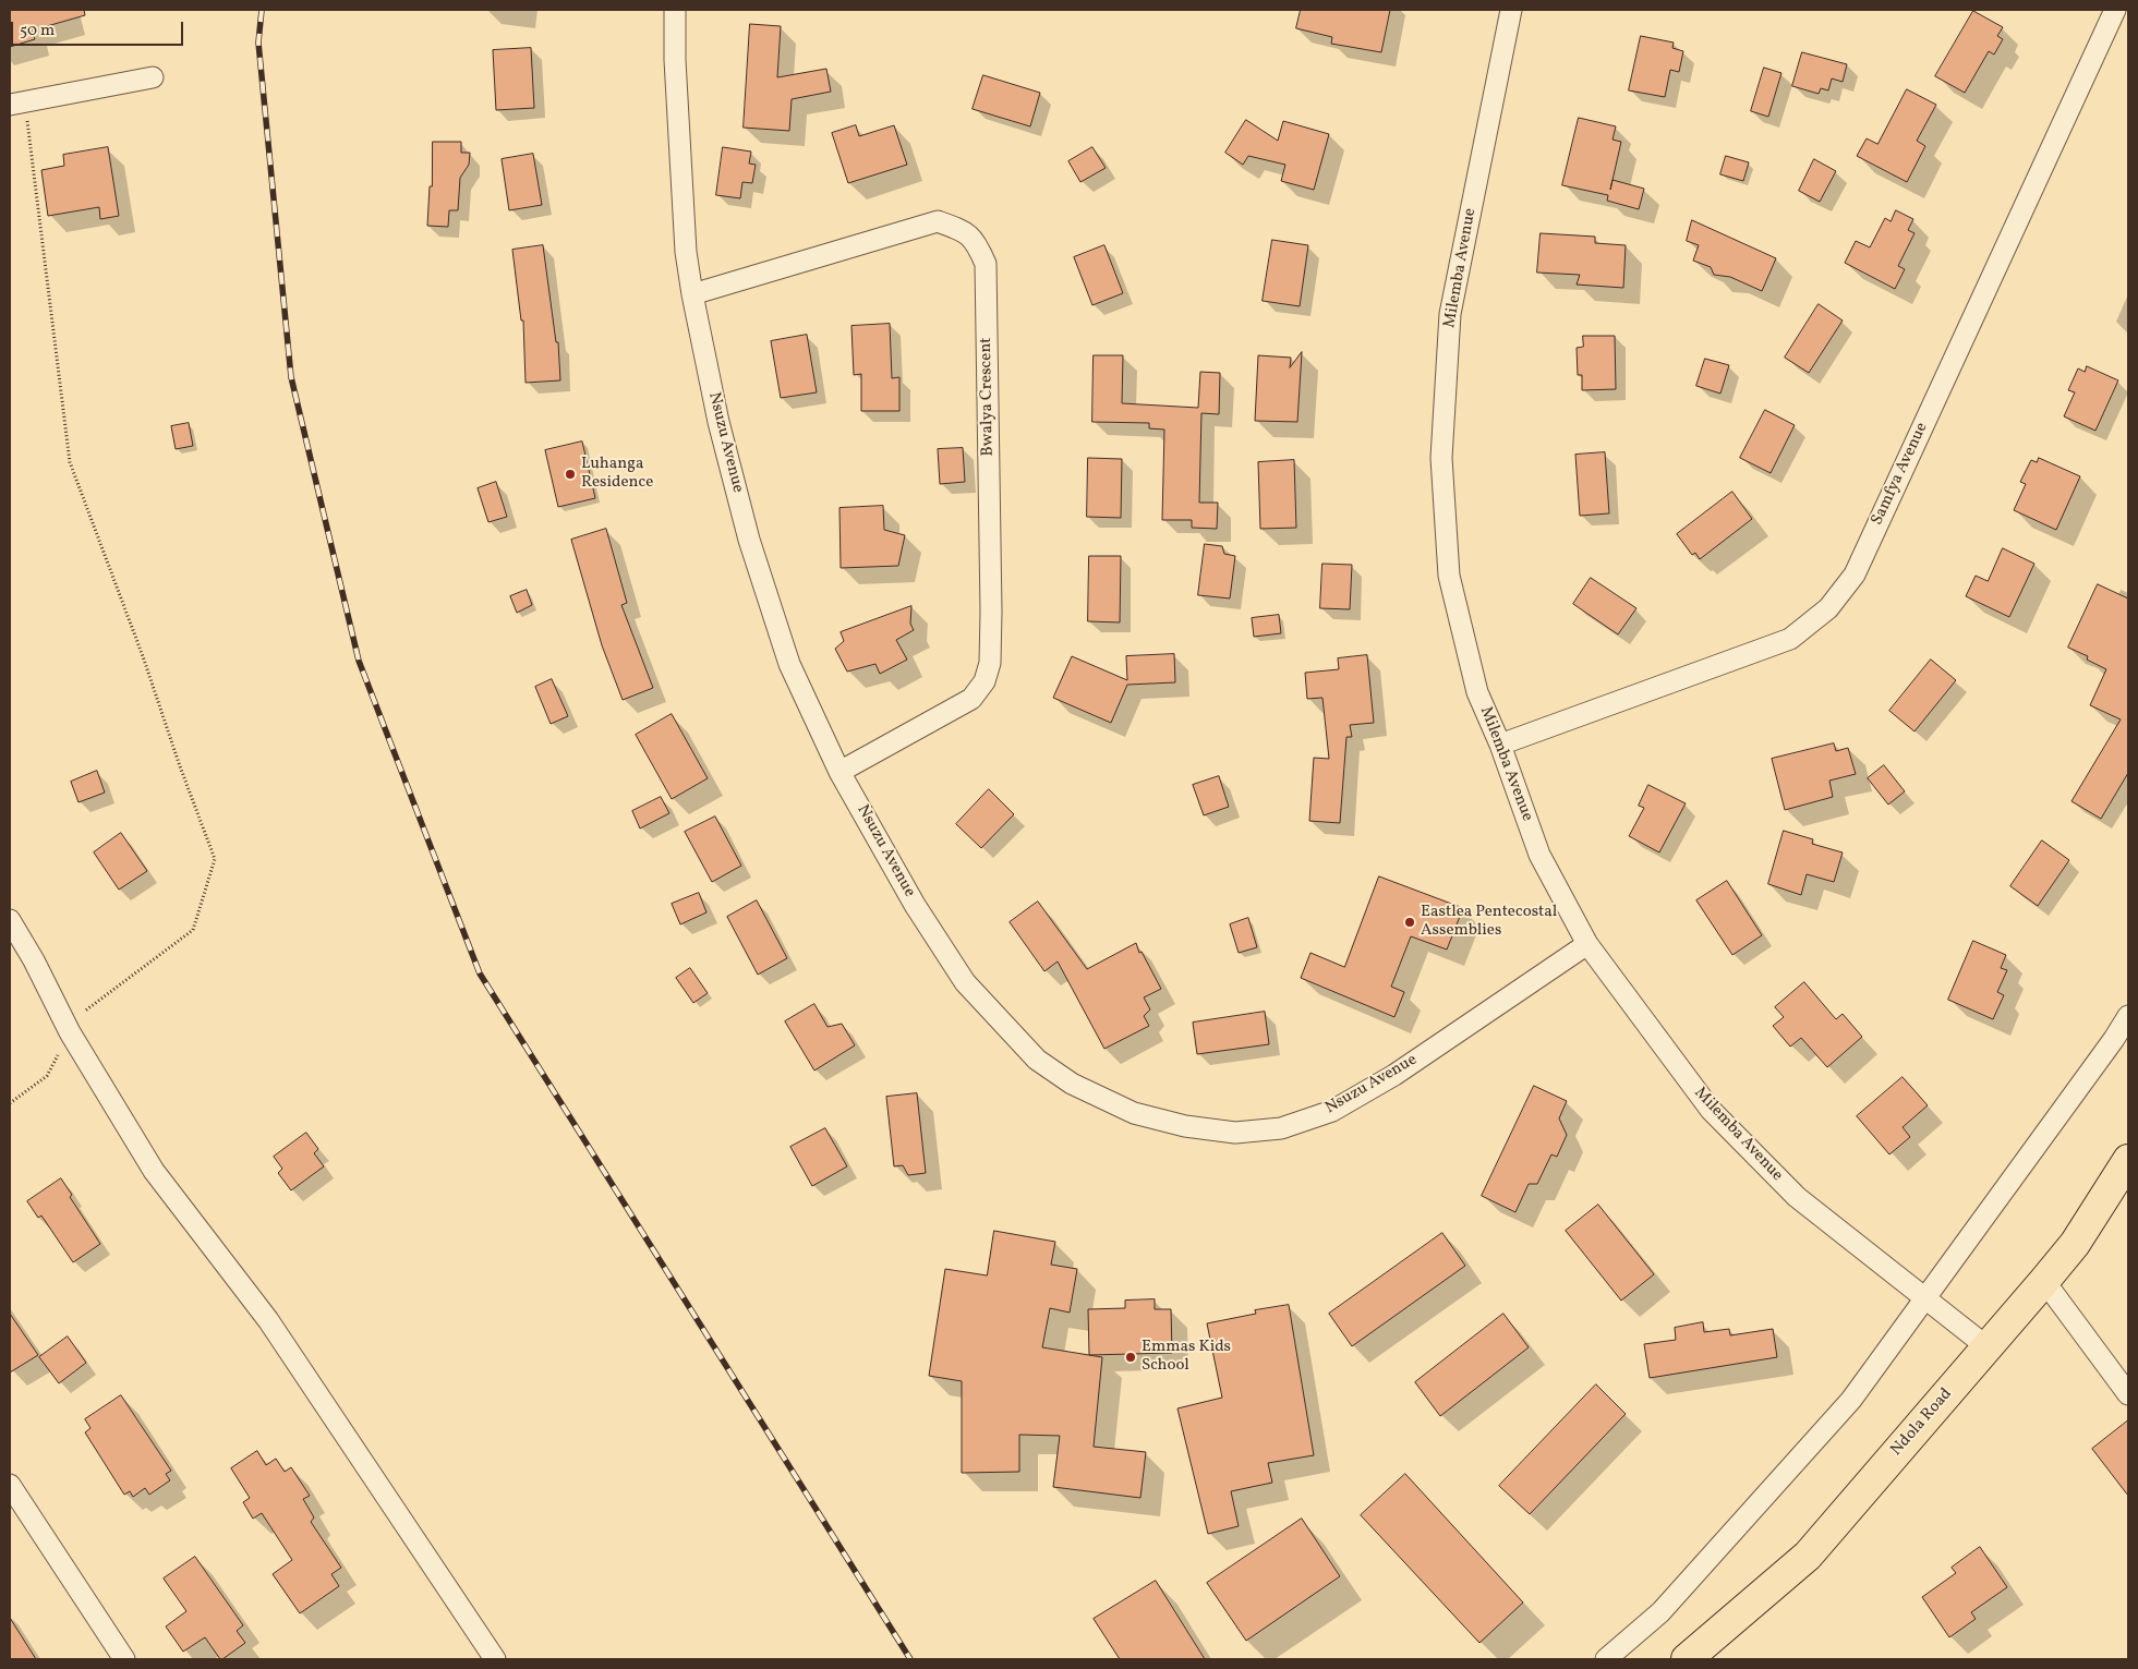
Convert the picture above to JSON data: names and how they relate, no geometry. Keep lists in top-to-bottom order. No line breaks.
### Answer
{"streets":{"main road":["Ndola Road"],"street":["Milemba Avenue","Bwalya Crescent","Nsuzu Avenue","Samfya Avenue"]},"crossings":[["Milemba Avenue","Nsuzu Avenue"],["Milemba Avenue","Samfya Avenue"],["Milemba Avenue","Ndola Road"],["Bwalya Crescent","Nsuzu Avenue"]],"places":["Luhanga Residence","Eastlea Pentecostal Assemblies","Emmas Kids School"],"scale_bar":"50 m"}
